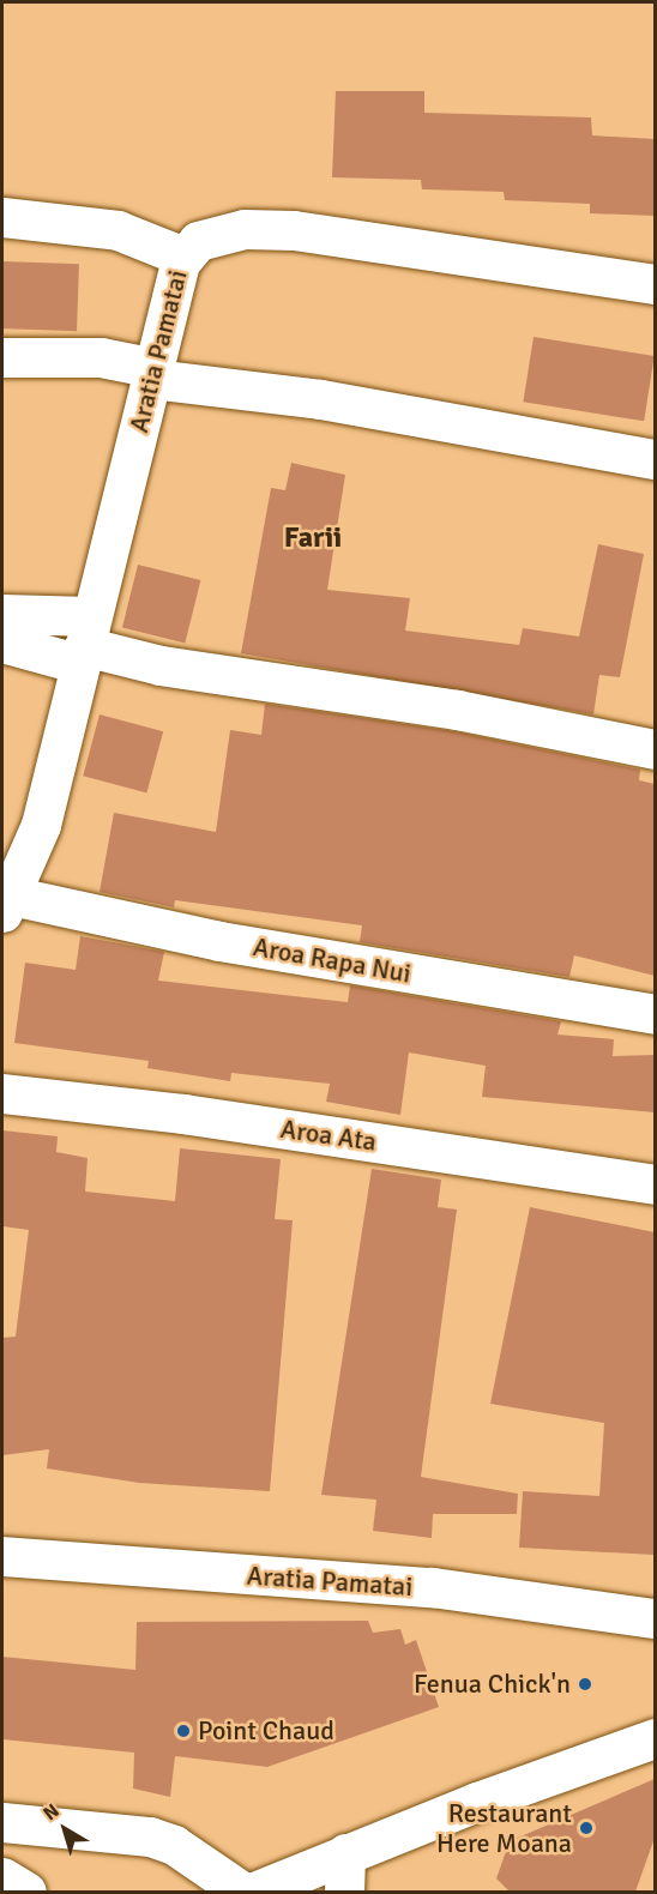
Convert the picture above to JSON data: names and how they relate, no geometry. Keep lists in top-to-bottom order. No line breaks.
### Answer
{"streets":{"street":["Aratia Pamatai","Aroa Rapa Nui","Aroa Ata"]},"crossings":[["Aratia Pamatai","Aroa Rapa Nui"]],"districts":["Farii"],"places":["Fenua Chick'n","Point Chaud","Restaurant Here Moana"],"north":"top left"}
